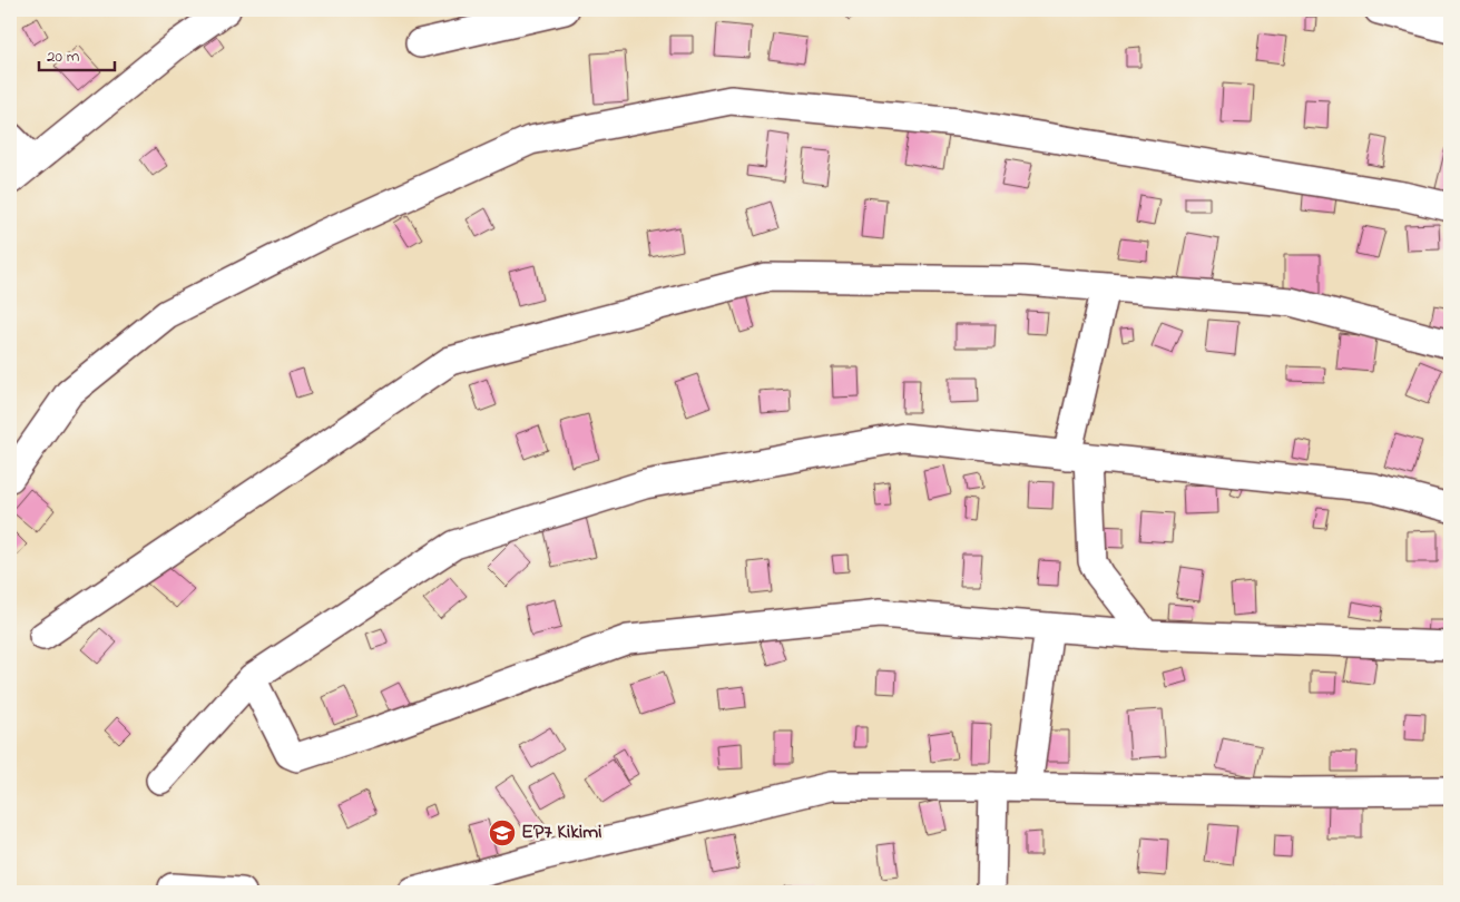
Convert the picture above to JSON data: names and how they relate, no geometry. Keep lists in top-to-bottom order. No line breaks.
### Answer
{"places":{"school or university":["EP7 Kikimi"]},"scale_bar":"20 m"}
